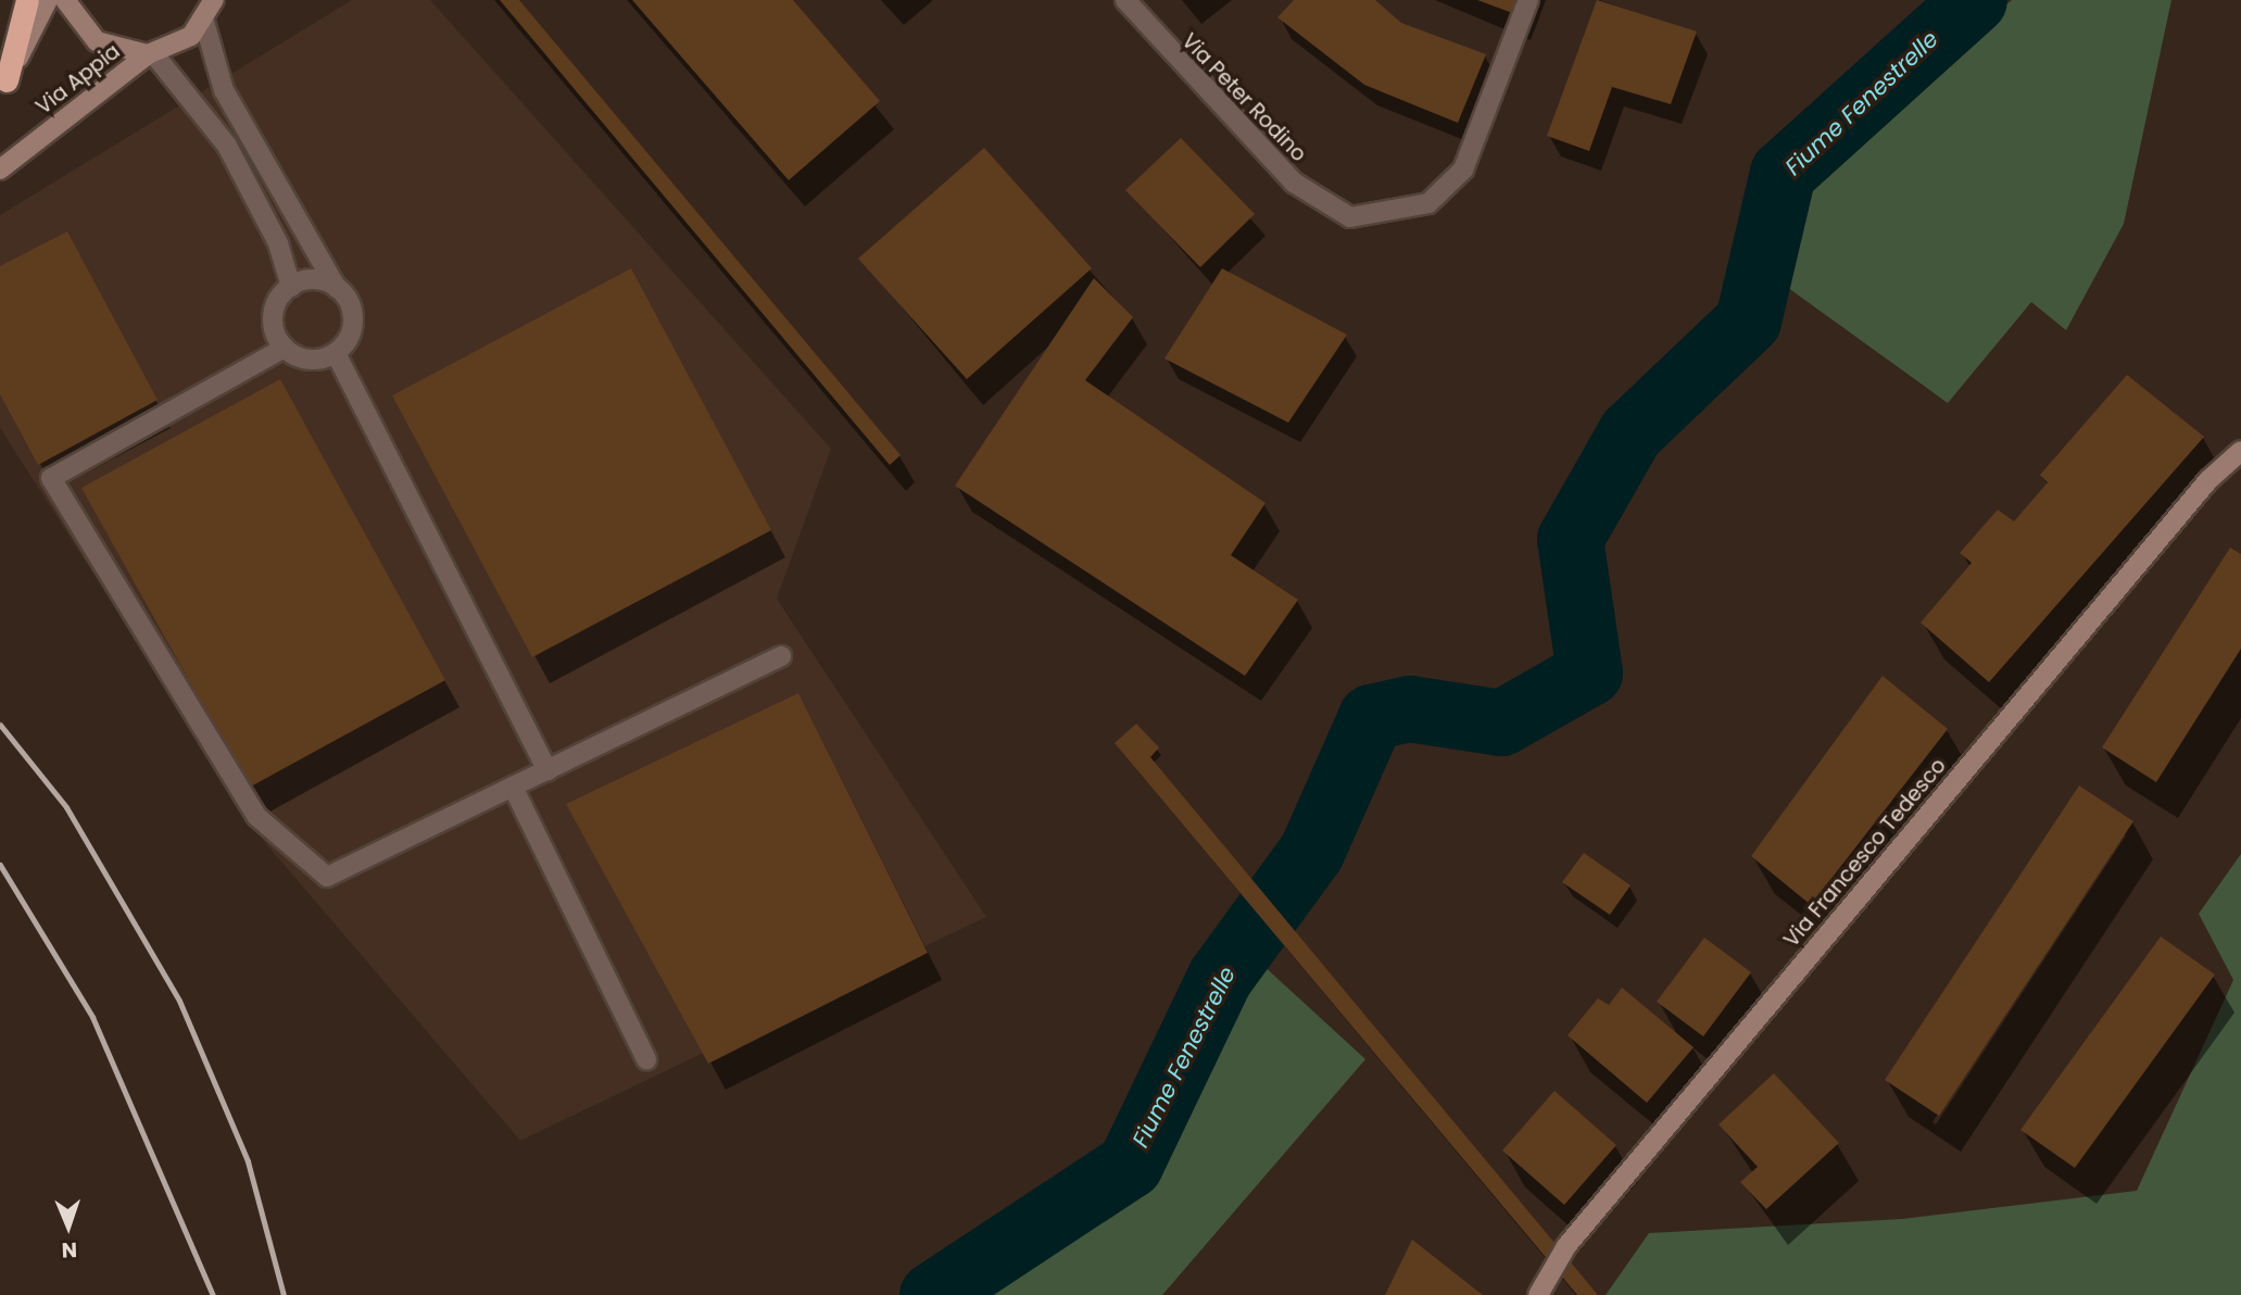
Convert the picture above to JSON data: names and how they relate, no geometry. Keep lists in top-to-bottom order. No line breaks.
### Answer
{"streets":{"street":["Via Appia","Via Peter Rodino","Via Francesco Tedesco"]},"water":["Fiume Fenestrelle"],"north":"bottom"}
